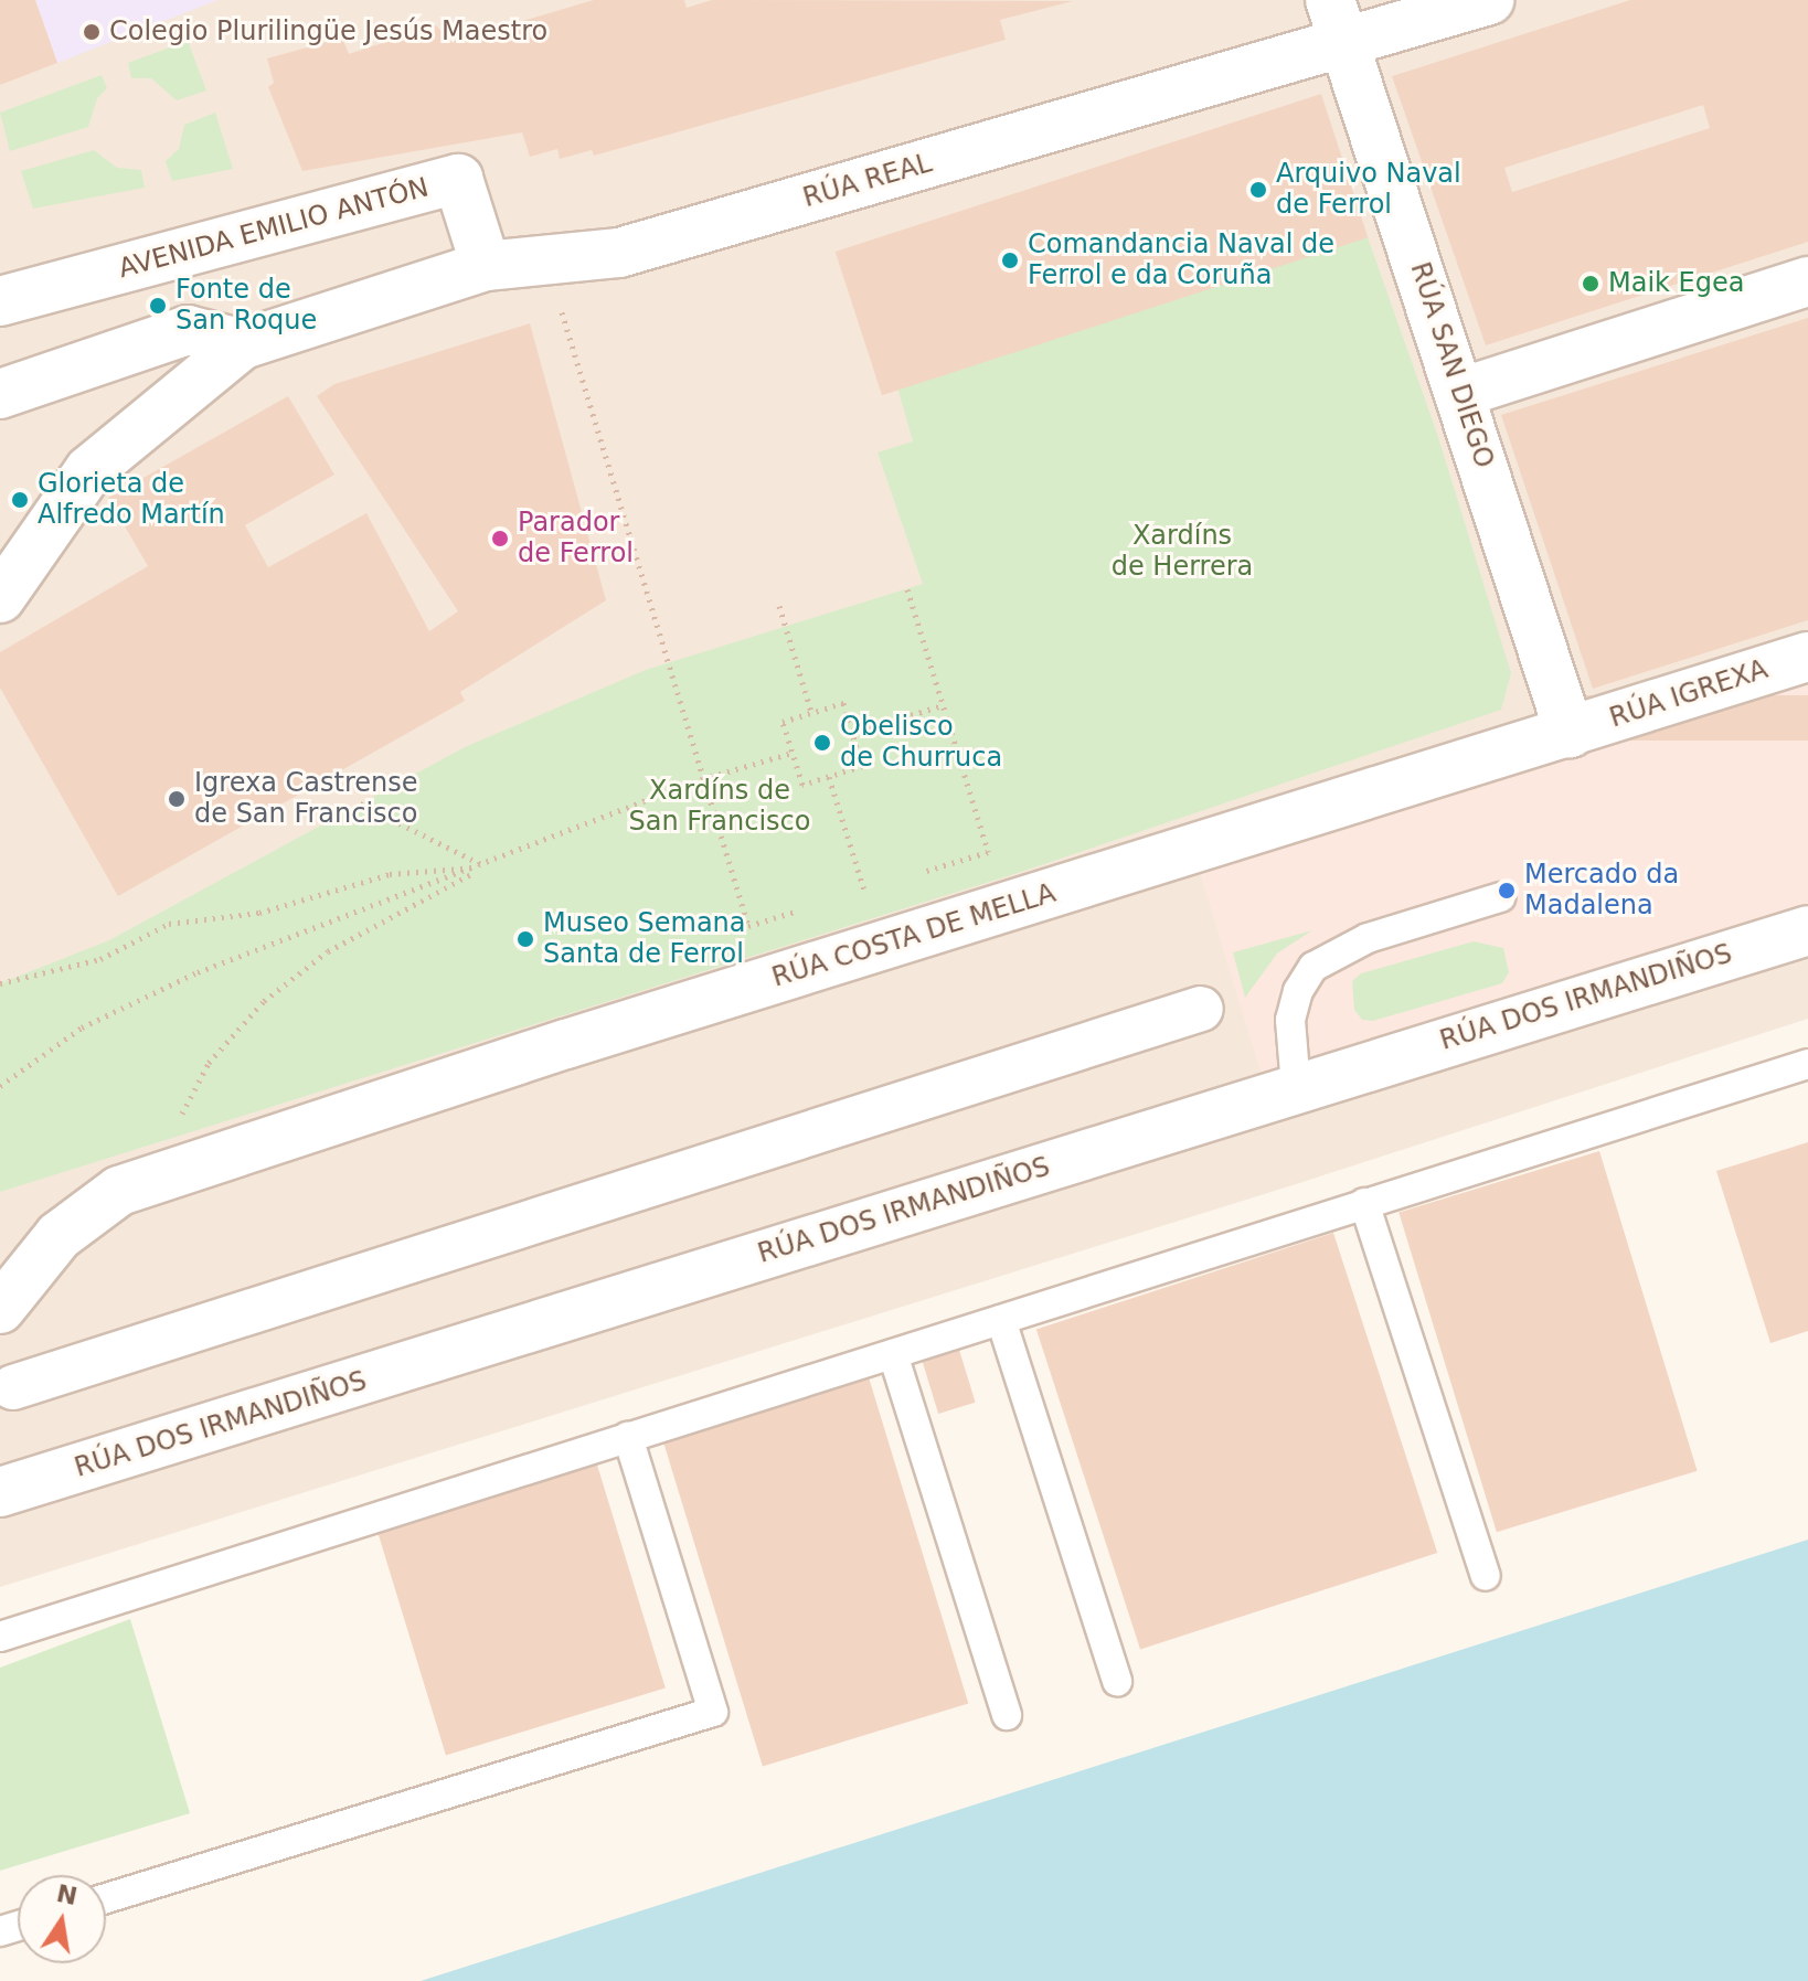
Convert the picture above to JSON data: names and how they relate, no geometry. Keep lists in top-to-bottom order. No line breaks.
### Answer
{"streets":{"street":["RÚA REAL","AVENIDA EMILIO ANTÓN","RÚA SAN DIEGO","RÚA IGREXA","RÚA COSTA DE MELLA","RÚA DOS IRMANDIÑOS"]},"crossings":[["RÚA REAL","AVENIDA EMILIO ANTÓN"],["RÚA REAL","RÚA SAN DIEGO"],["RÚA SAN DIEGO","RÚA IGREXA"],["RÚA SAN DIEGO","RÚA COSTA DE MELLA"],["RÚA IGREXA","RÚA COSTA DE MELLA"]],"parks":["Xardíns de Herrera","Xardíns de San Francisco"],"places":["Colegio Plurilingüe Jesús Maestro","Arquivo Naval de Ferrol","Comandancia Naval de Ferrol e da Coruña","Maik Egea","Fonte de San Roque","Glorieta de Alfredo Martín","Parador de Ferrol","Obelisco de Churruca","Igrexa Castrense de San Francisco","Mercado da Madalena","Museo Semana Santa de Ferrol"],"north":"top"}
